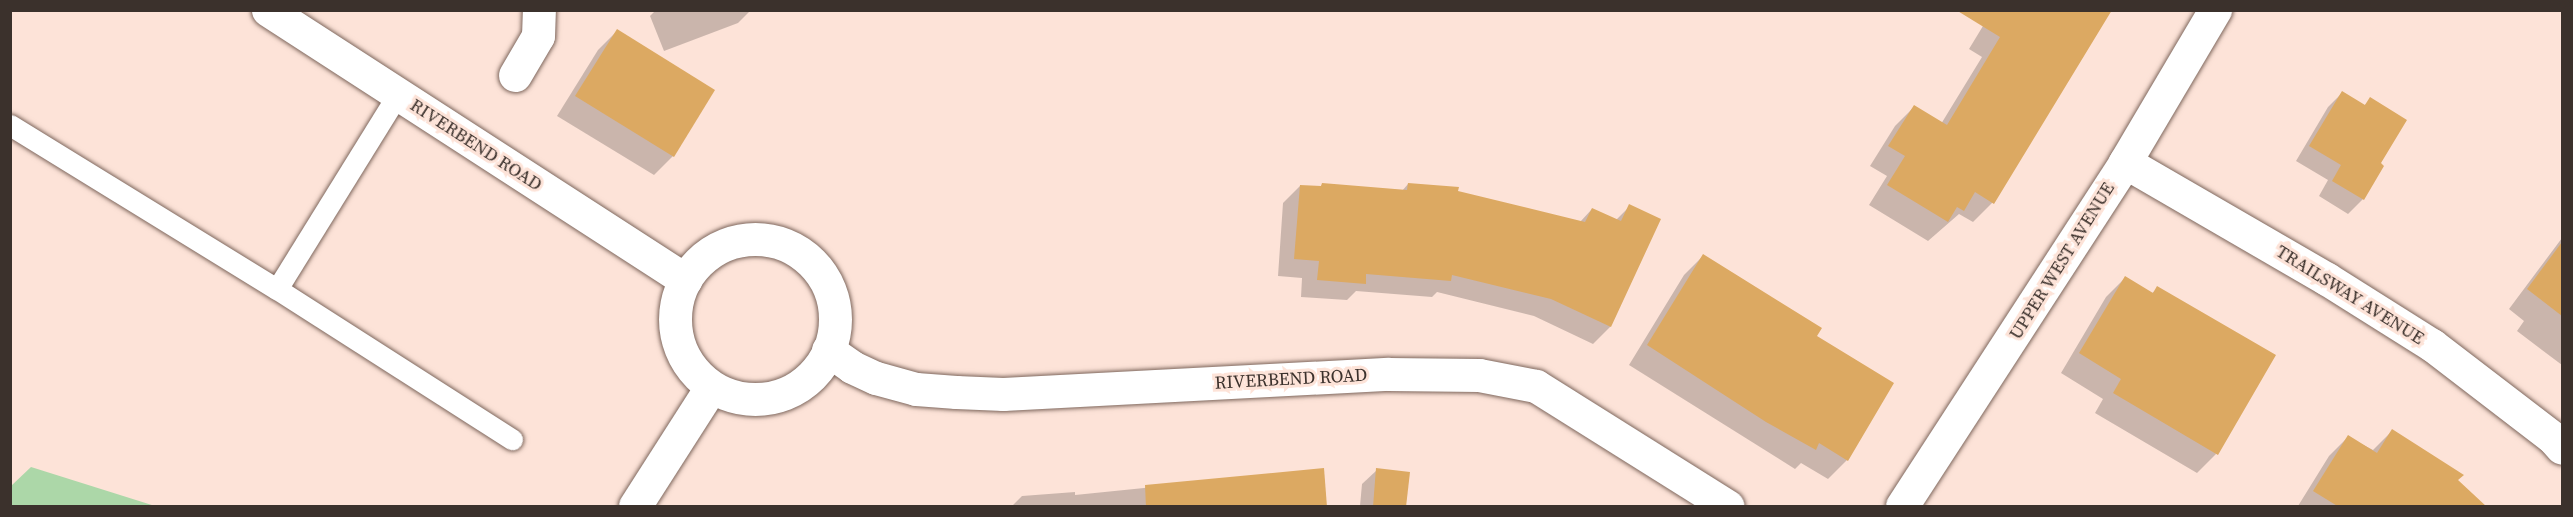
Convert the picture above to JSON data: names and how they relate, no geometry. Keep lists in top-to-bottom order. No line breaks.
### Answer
{"streets":{"street":["RIVERBEND ROAD","UPPER WEST AVENUE","TRAILSWAY AVENUE"]},"crossings":[["UPPER WEST AVENUE","TRAILSWAY AVENUE"]]}
